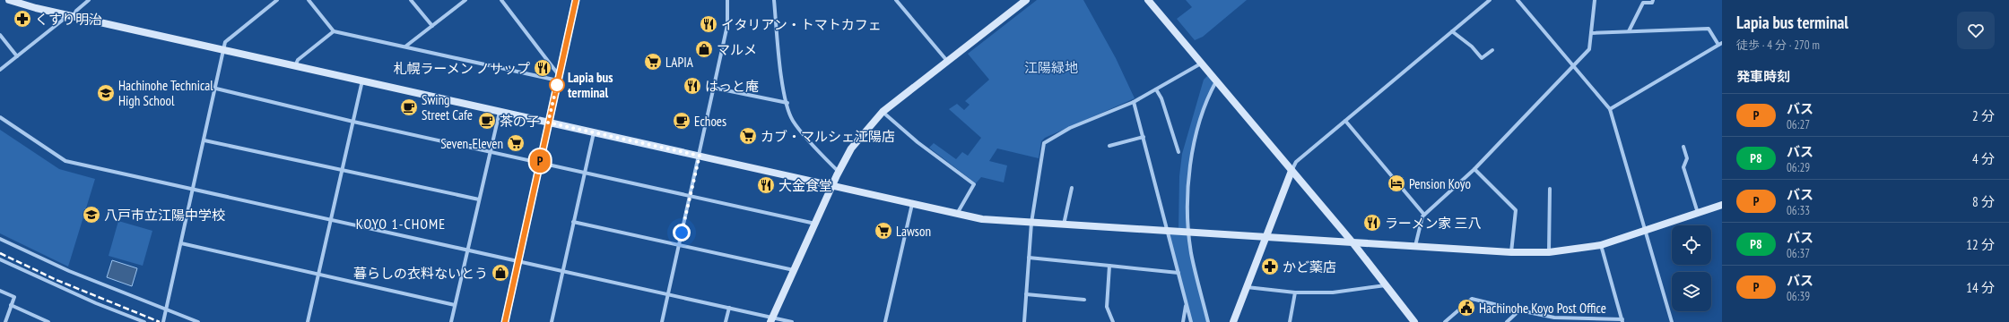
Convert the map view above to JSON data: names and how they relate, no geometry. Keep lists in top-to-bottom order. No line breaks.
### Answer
{"districts":["KOYO 1-CHOME"],"parks":["江陽緑地"],"places":{"pharmacy":["くすり明治","かど薬店"],"restaurant":["イタリアン・トマトカフェ","札幌ラーメン ノサップ","はっと庵","大金食堂","ラーメン家 三八"],"shop":["マルメ","暮らしの衣料ないとう"],"supermarket":["LAPIA","カブ・マルシェ江陽店","Seven-Eleven","Lawson"],"other":["Lapia bus terminal"],"school or university":["Hachinohe Technical High School","八戸市立江陽中学校"],"cafe":["Swing Street Cafe","茶の子","Echoes"],"hotel":["Pension Koyo"],"public building":["Hachinohe Koyo Post Office"]},"lines":["bus line P"],"page":{"on_map":"P","heading":[["Lapia bus terminal","徒歩 · 4 分 · 270 m"],"発車時刻"],"list":[{"mark":"P","name":"バス","note":"06:27","value":"2 分"},{"mark":"P8","name":"バス","note":"06:29","value":"4 分"},{"mark":"P","name":"バス","note":"06:33","value":"8 分"},{"mark":"P8","name":"バス","note":"06:37","value":"12 分"},{"mark":"P","name":"バス","note":"06:39","value":"14 分"}]}}
